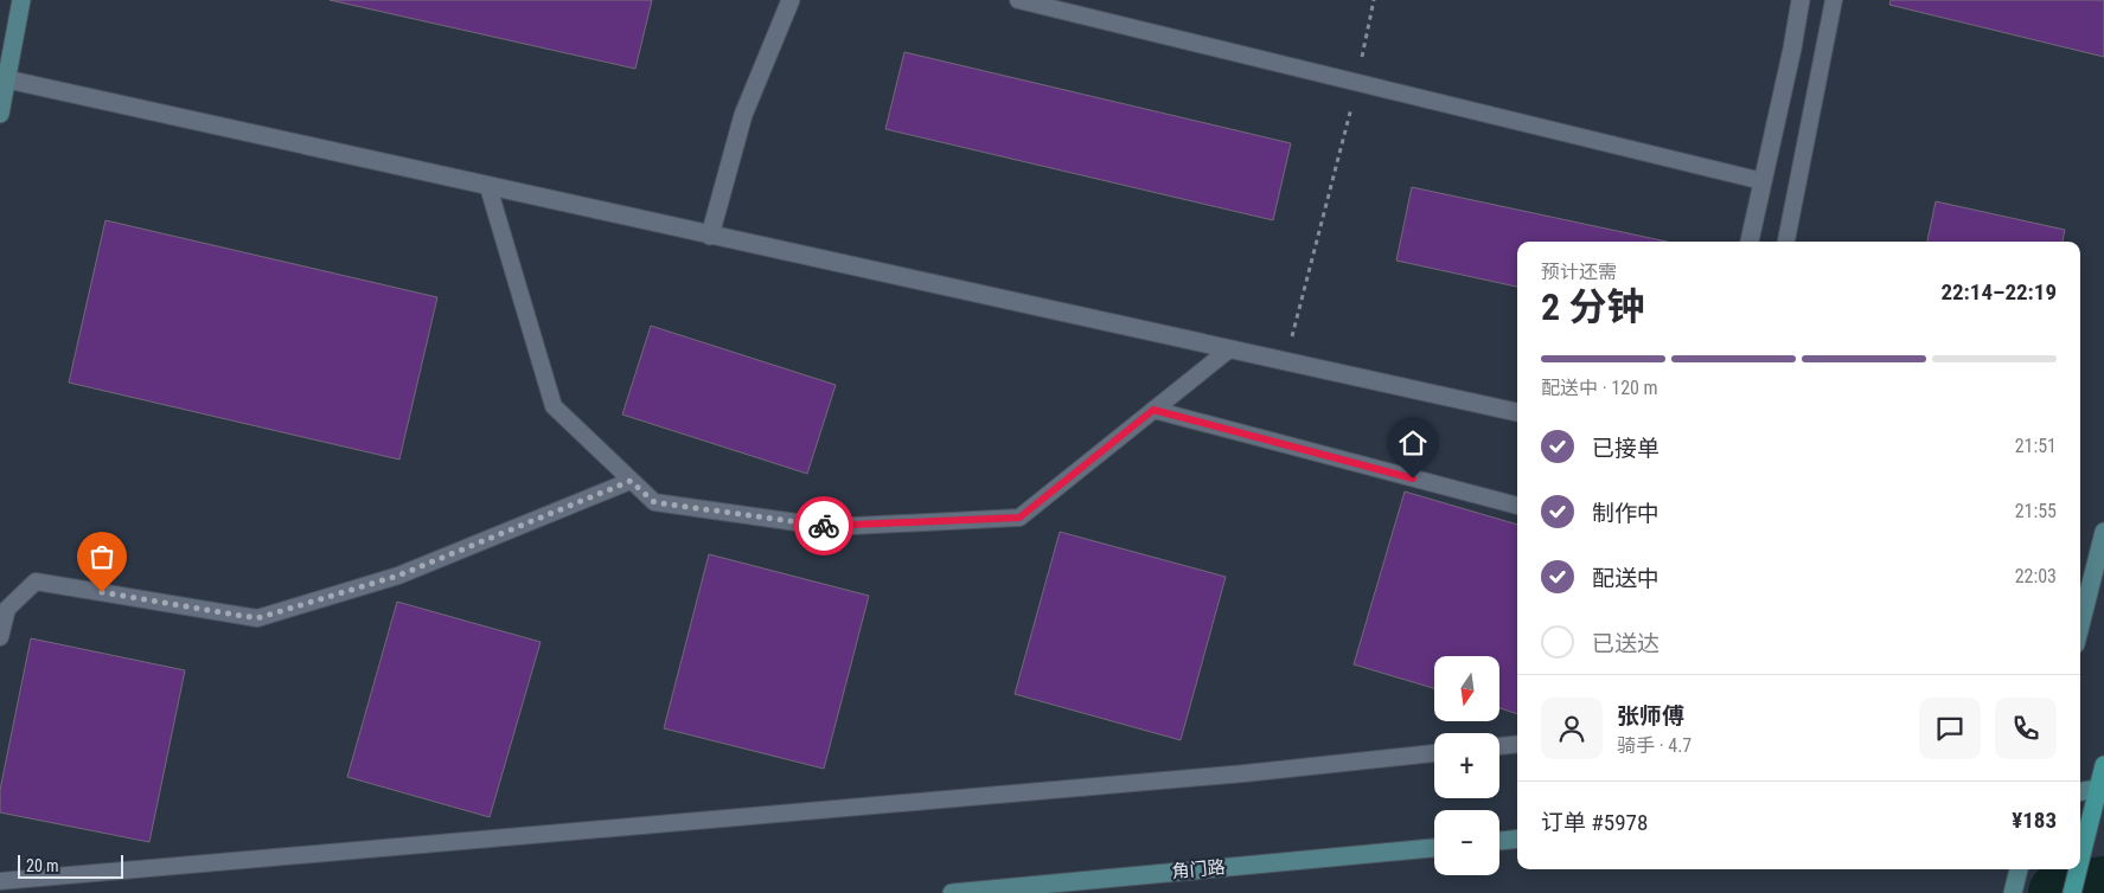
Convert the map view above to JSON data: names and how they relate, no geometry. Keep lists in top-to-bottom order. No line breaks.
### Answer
{"streets":{"street":["角门路"]},"scale_bar":"20 m","north":"bottom","page":{"heading":["2 分钟","预计还需","22:14–22:19"],"panel":["张师傅","骑手 · 4.7","订单 #5978","¥183"],"bar":"配送中 · 120 m","list":[["已接单","21:51"],["制作中","21:55"],["配送中","22:03"],"已送达"],"map_buttons":["+","−"],"scale":"20 m"}}
